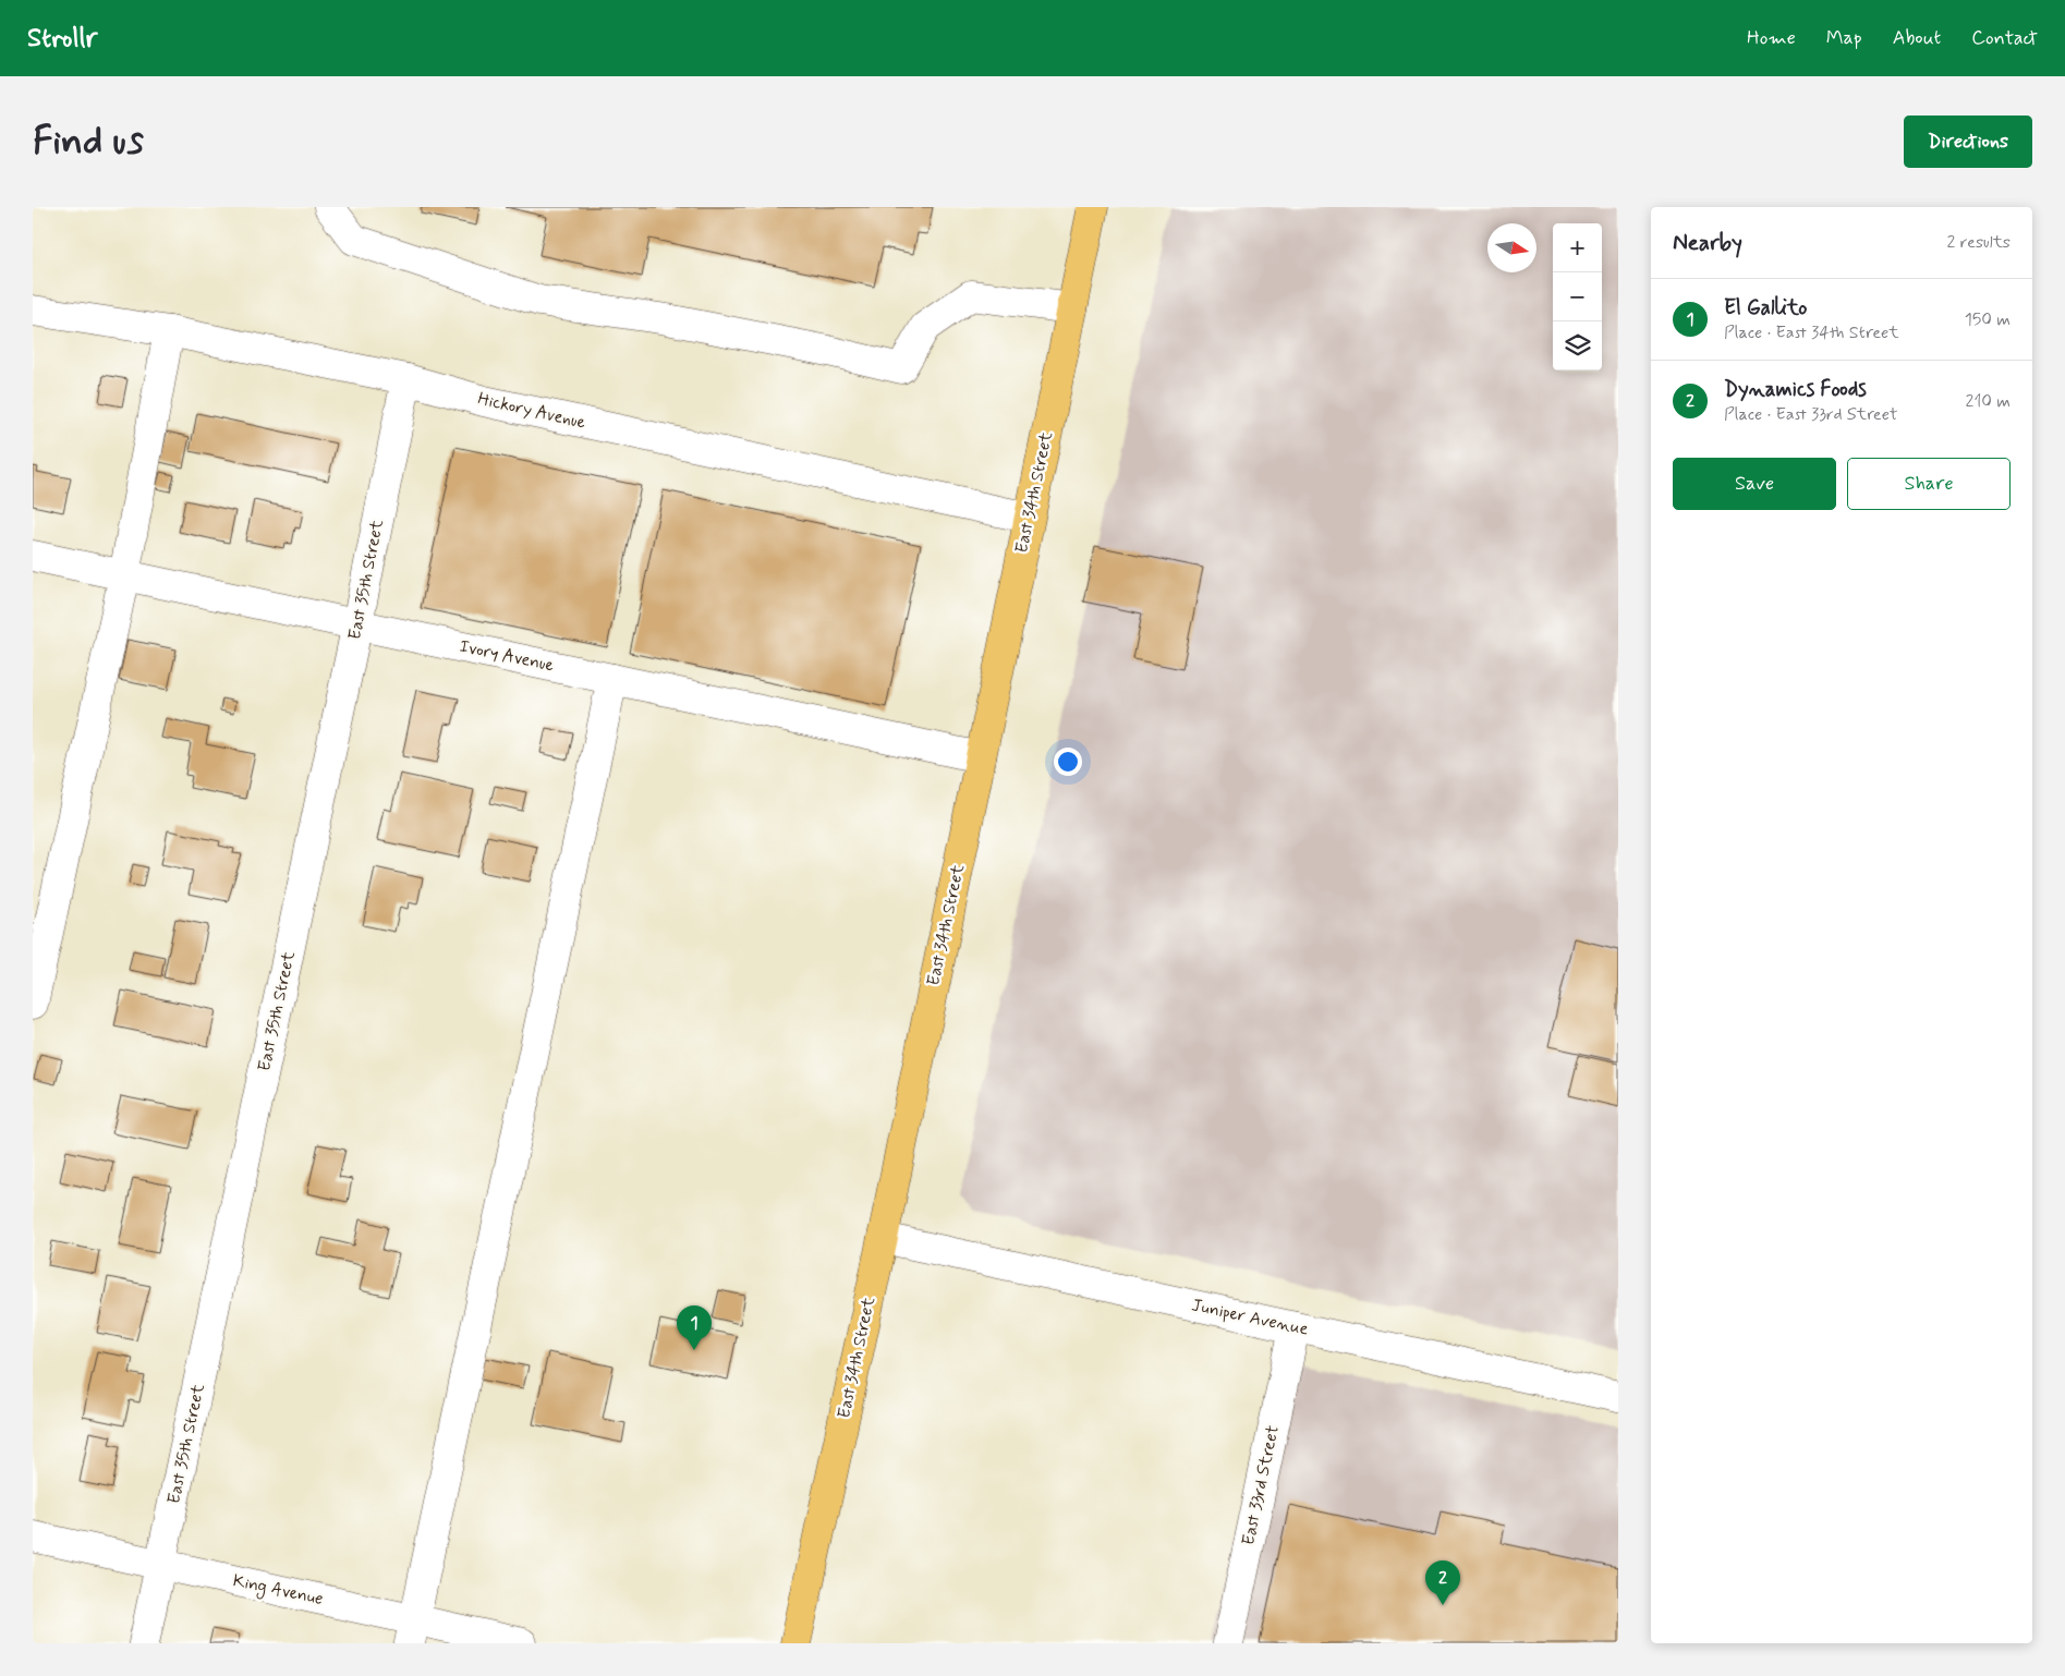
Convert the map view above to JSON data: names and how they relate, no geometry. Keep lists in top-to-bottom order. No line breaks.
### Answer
{"streets":{"main road":["East 34th Street"],"street":["Hickory Avenue","East 35th Street","Ivory Avenue","Juniper Avenue","East 33rd Street","King Avenue"]},"crossings":[["Hickory Avenue","East 34th Street"],["Hickory Avenue","East 35th Street"],["East 34th Street","Ivory Avenue"],["East 34th Street","Juniper Avenue"],["East 35th Street","Ivory Avenue"],["East 35th Street","King Avenue"],["Juniper Avenue","East 33rd Street"]],"north":"right","page":{"header":"Strollr","nav":["Home","Map","About","Contact"],"buttons":["Directions",["Save","Share"]],"title":"Find us","heading":["Nearby","2 results"],"map_buttons":["+","−"],"list":[{"mark":"1","name":"El Gallito","note":"Place · East 34th Street","value":"150 m"},{"mark":"2","name":"Dynamics Foods","note":"Place · East 33rd Street","value":"210 m"}],"pins":["1","2"]}}
